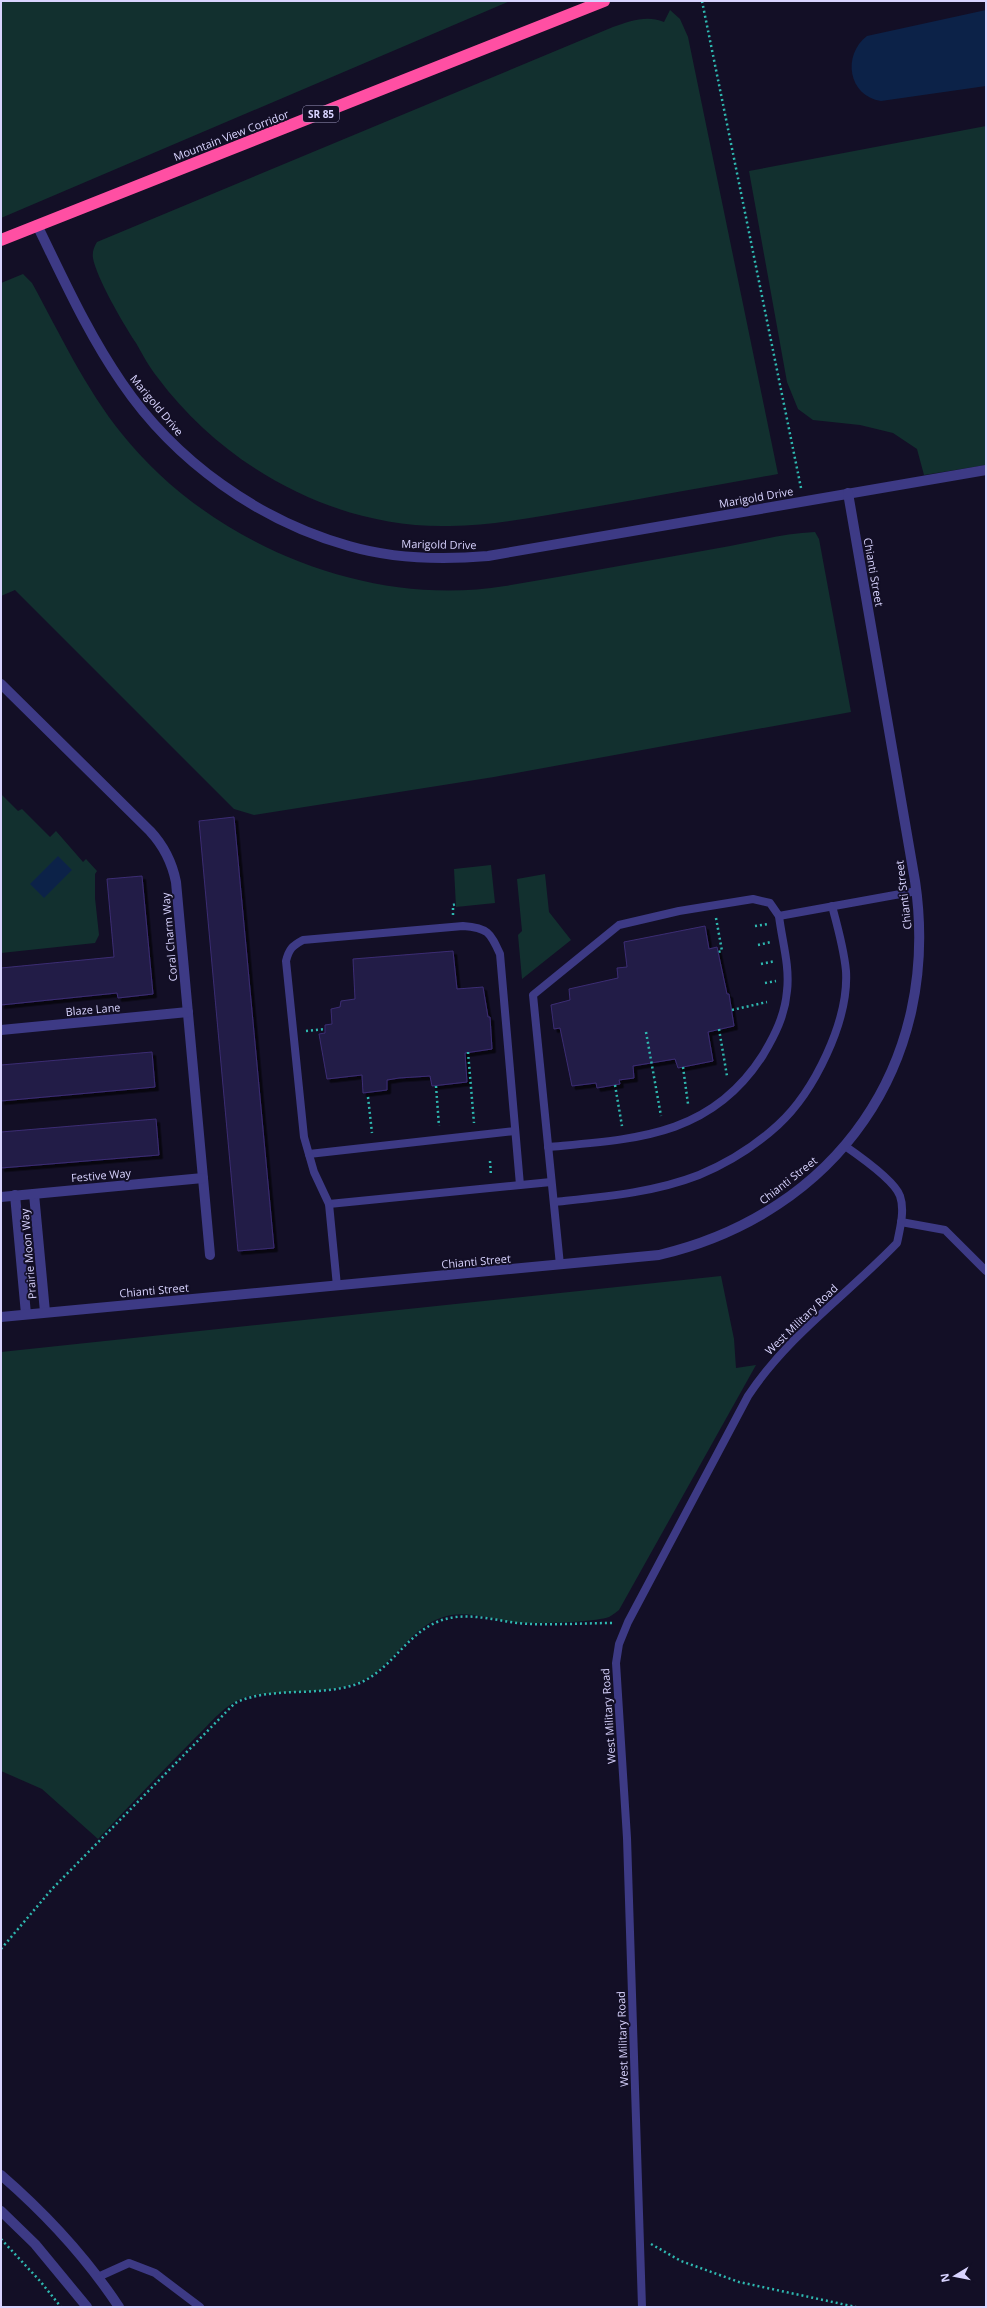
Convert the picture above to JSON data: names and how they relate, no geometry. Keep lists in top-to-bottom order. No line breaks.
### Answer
{"streets":{"highway":["SR 85","Mountain View Corridor"],"street":["Marigold Drive","Chianti Street","Coral Charm Way","Blaze Lane","Festive Way","Prairie Moon Way"],"lane":["West Military Road"]},"crossings":[["Mountain View Corridor","Marigold Drive"],["Marigold Drive","Chianti Street"],["Chianti Street","Prairie Moon Way"],["Chianti Street","West Military Road"],["Coral Charm Way","Blaze Lane"],["Coral Charm Way","Festive Way"],["Festive Way","Prairie Moon Way"]],"north":"left"}
